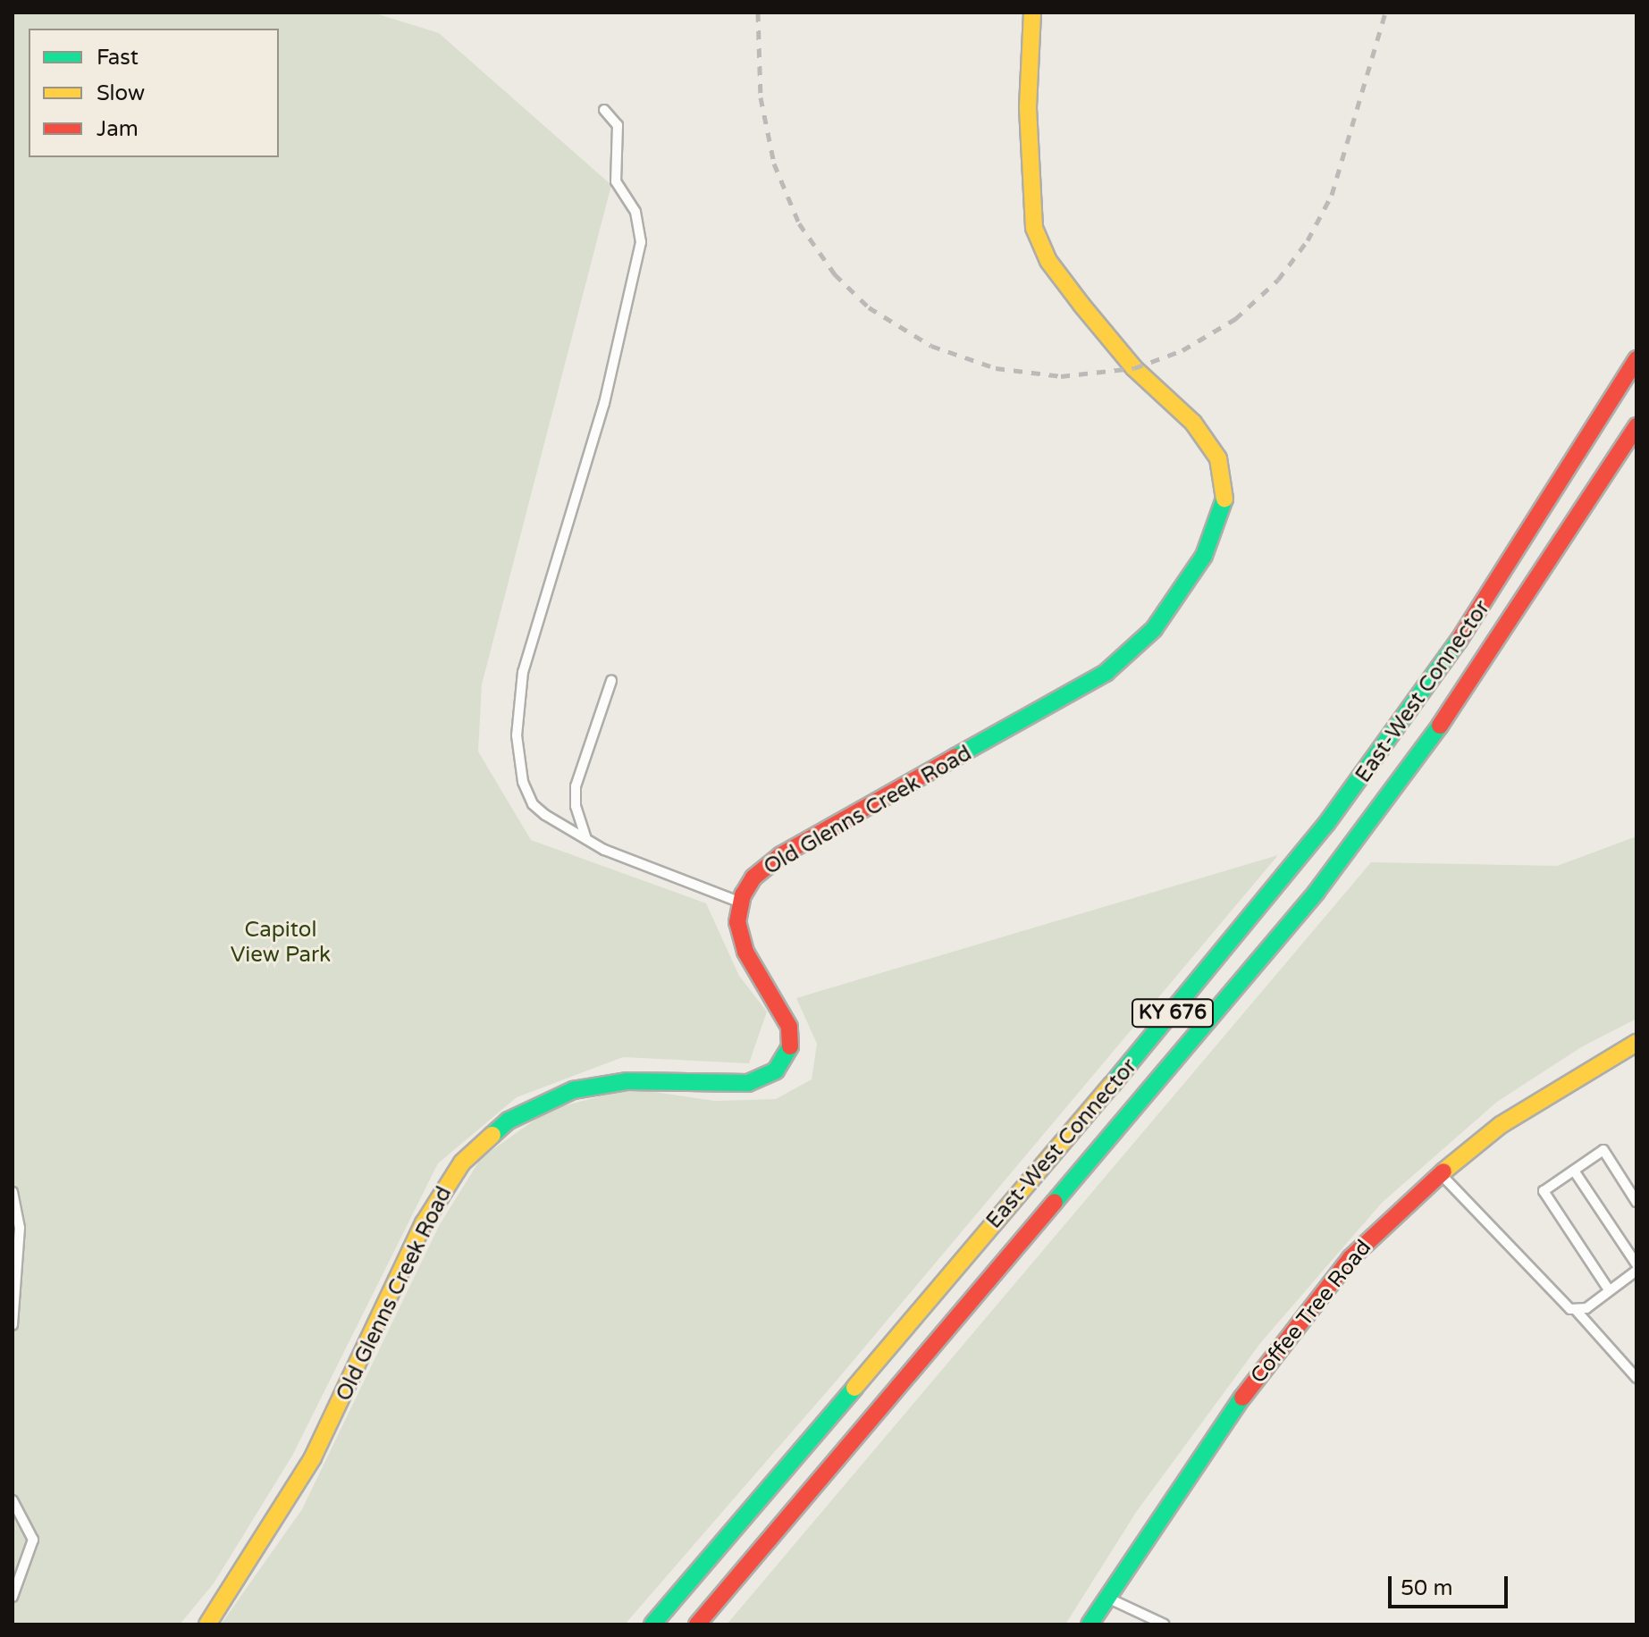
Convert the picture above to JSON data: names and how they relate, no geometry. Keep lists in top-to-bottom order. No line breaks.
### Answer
{"streets":{"main road":["East-West Connector","Old Glenns Creek Road","KY 676","Coffee Tree Road"]},"parks":["Capitol View Park"],"legend":["Fast","Slow","Jam"],"scale_bar":"50 m"}
